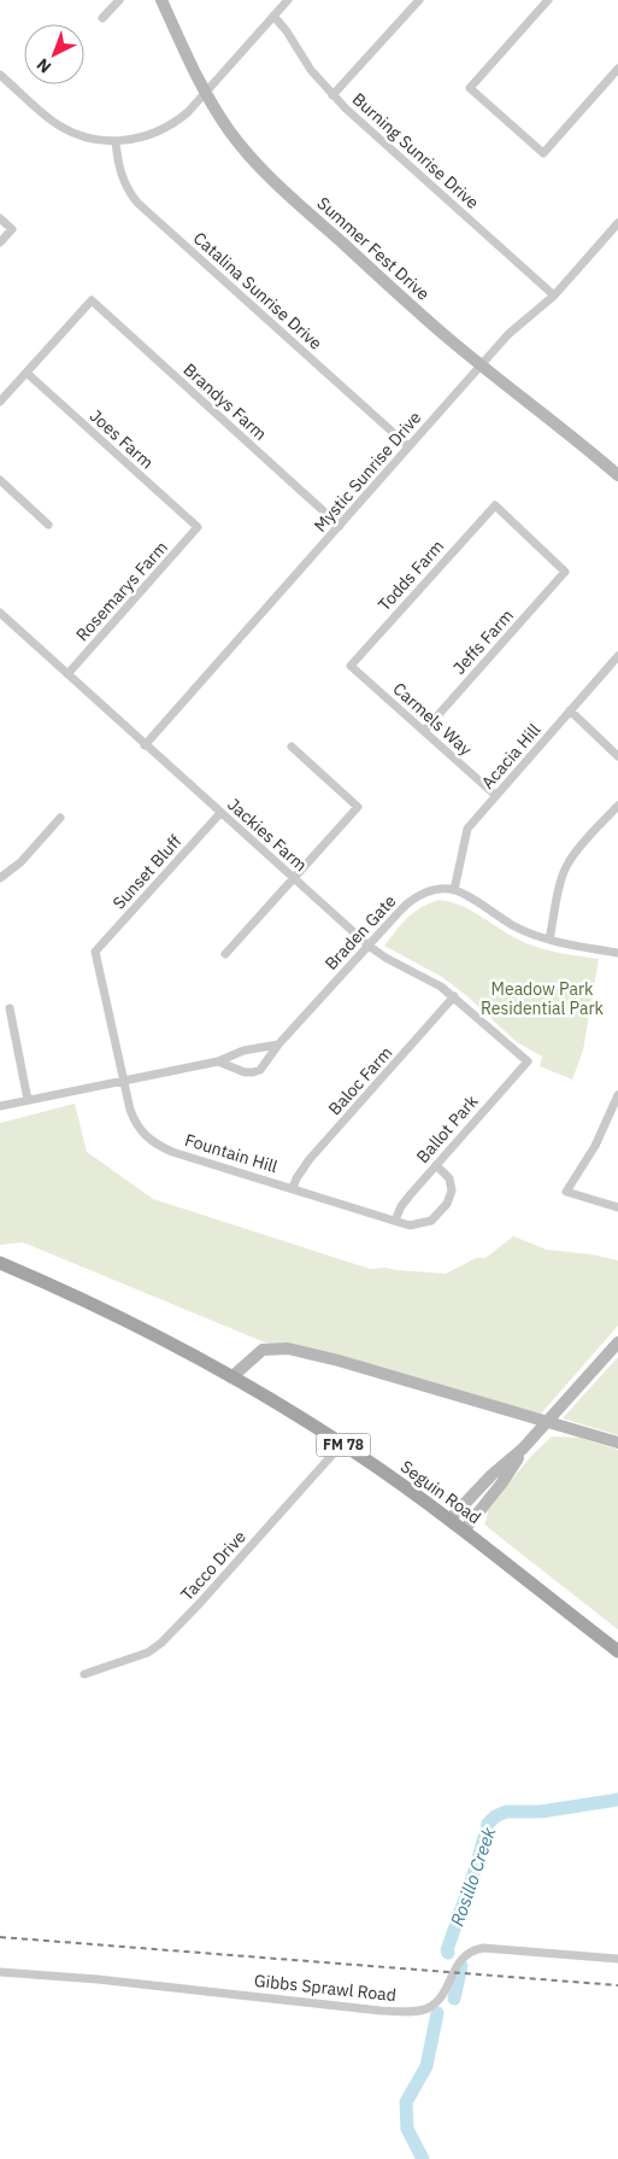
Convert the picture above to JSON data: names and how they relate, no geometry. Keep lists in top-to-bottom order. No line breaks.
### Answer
{"streets":{"main road":["FM 78","Seguin Road"],"street":["Burning Sunrise Drive","Summer Fest Drive","Catalina Sunrise Drive","Brandys Farm","Joes Farm","Mystic Sunrise Drive","Todds Farm","Rosemarys Farm","Jeffs Farm","Carmels Way","Acacia Hill","Jackies Farm","Sunset Bluff","Braden Gate","Baloc Farm","Ballot Park","Fountain Hill","Tacco Drive","Gibbs Sprawl Road"]},"crossings":[["Burning Sunrise Drive","Mystic Sunrise Drive"],["Summer Fest Drive","Mystic Sunrise Drive"],["Catalina Sunrise Drive","Mystic Sunrise Drive"],["Brandys Farm","Joes Farm"],["Brandys Farm","Mystic Sunrise Drive"],["Joes Farm","Rosemarys Farm"],["Mystic Sunrise Drive","Jackies Farm"],["Todds Farm","Jeffs Farm"],["Todds Farm","Carmels Way"],["Rosemarys Farm","Jackies Farm"],["Jeffs Farm","Carmels Way"],["Carmels Way","Acacia Hill"],["Acacia Hill","Braden Gate"],["Jackies Farm","Sunset Bluff"],["Jackies Farm","Braden Gate"],["Jackies Farm","Baloc Farm"],["Jackies Farm","Ballot Park"],["Sunset Bluff","Fountain Hill"],["Baloc Farm","Fountain Hill"],["Ballot Park","Fountain Hill"],["Seguin Road","Tacco Drive"]],"water":["Rosillo Creek"],"parks":["Meadow Park Residential Park"],"north":"bottom left"}
